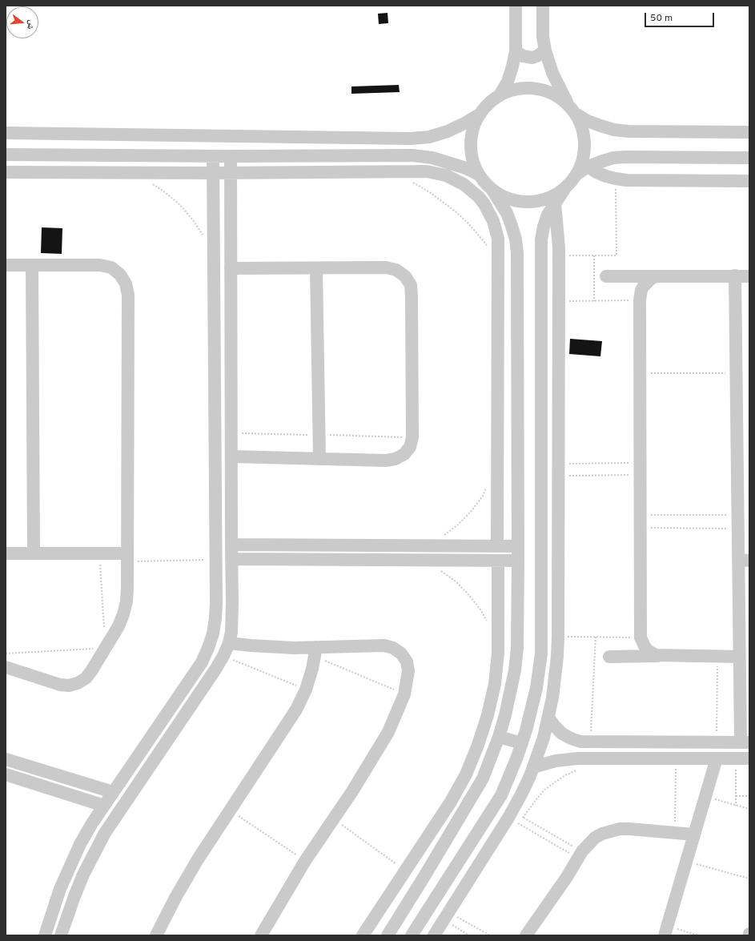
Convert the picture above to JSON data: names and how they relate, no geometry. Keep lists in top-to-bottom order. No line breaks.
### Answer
{"scale_bar":"50 m","north":"right"}
